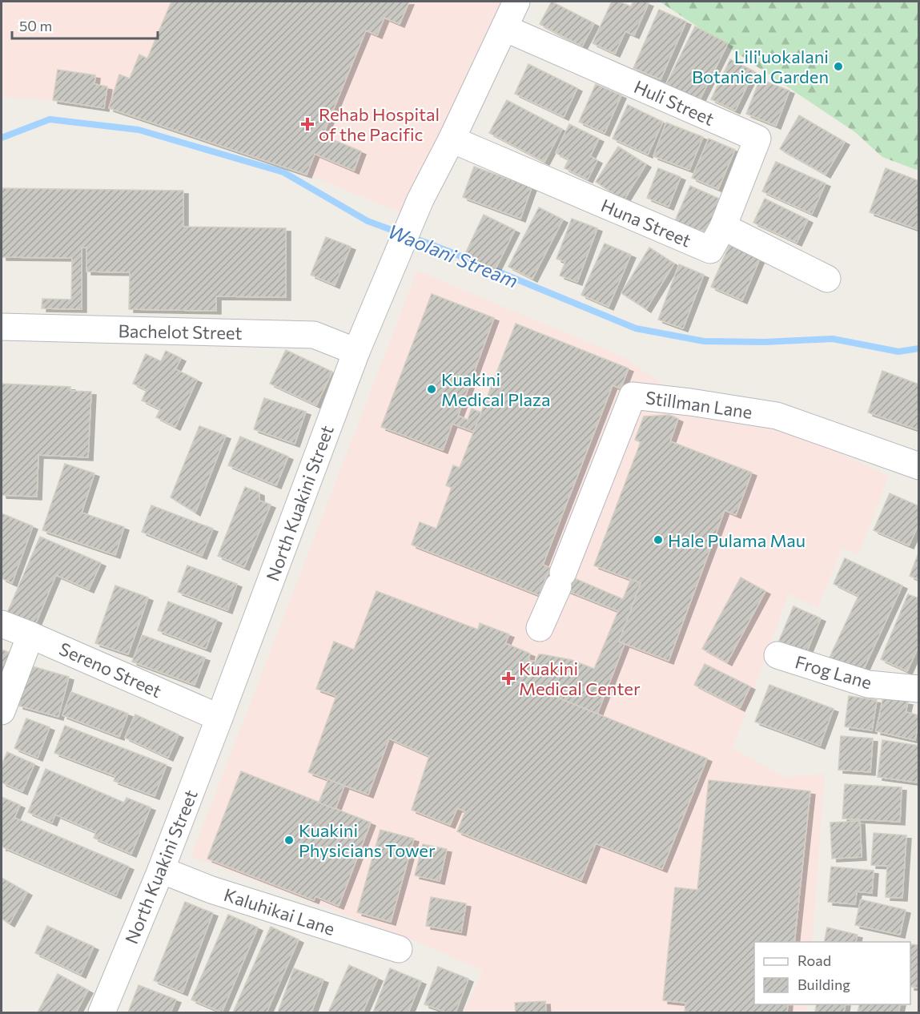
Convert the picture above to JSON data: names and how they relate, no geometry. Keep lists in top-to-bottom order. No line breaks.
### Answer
{"streets":{"street":["Huli Street","Huna Street","Bachelot Street","Stillman Lane","North Kuakini Street","Sereno Street","Frog Lane","Kaluhikai Lane"]},"crossings":[["Huli Street","Huna Street"],["Huli Street","North Kuakini Street"],["Huna Street","North Kuakini Street"],["Bachelot Street","North Kuakini Street"],["North Kuakini Street","Sereno Street"],["North Kuakini Street","Kaluhikai Lane"]],"water":["Waolani Stream"],"places":{"other":["Lili'uokalani Botanical Garden","Kuakini Medical Plaza","Hale Pulama Mau","Kuakini Physicians Tower"],"health":["Rehab Hospital of the Pacific","Kuakini Medical Center"]},"legend":["Road","Building"],"scale_bar":"50 m"}
